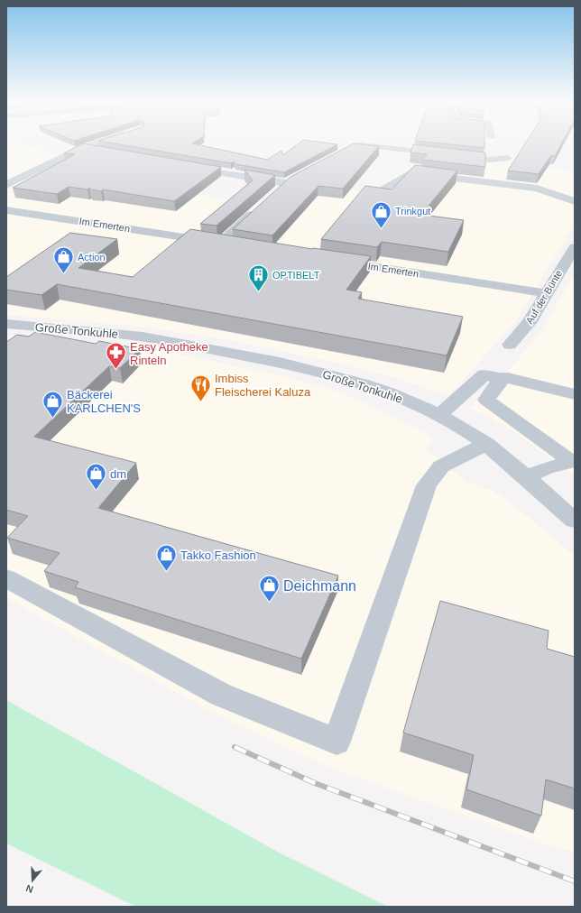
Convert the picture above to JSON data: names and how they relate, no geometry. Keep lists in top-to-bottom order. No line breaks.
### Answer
{"streets":{"street":["Im Emerten","Auf der Bünte","Große Tonkuhle"]},"crossings":[["Im Emerten","Auf der Bünte"]],"places":{"shop":["Trinkgut","Action","Bäckerei KARLCHEN'S","dm","Takko Fashion","Deichmann"],"building":["OPTIBELT"],"pharmacy":["Easy Apotheke Rinteln"],"restaurant":["Imbiss Fleischerei Kaluza"]},"north":"bottom"}
